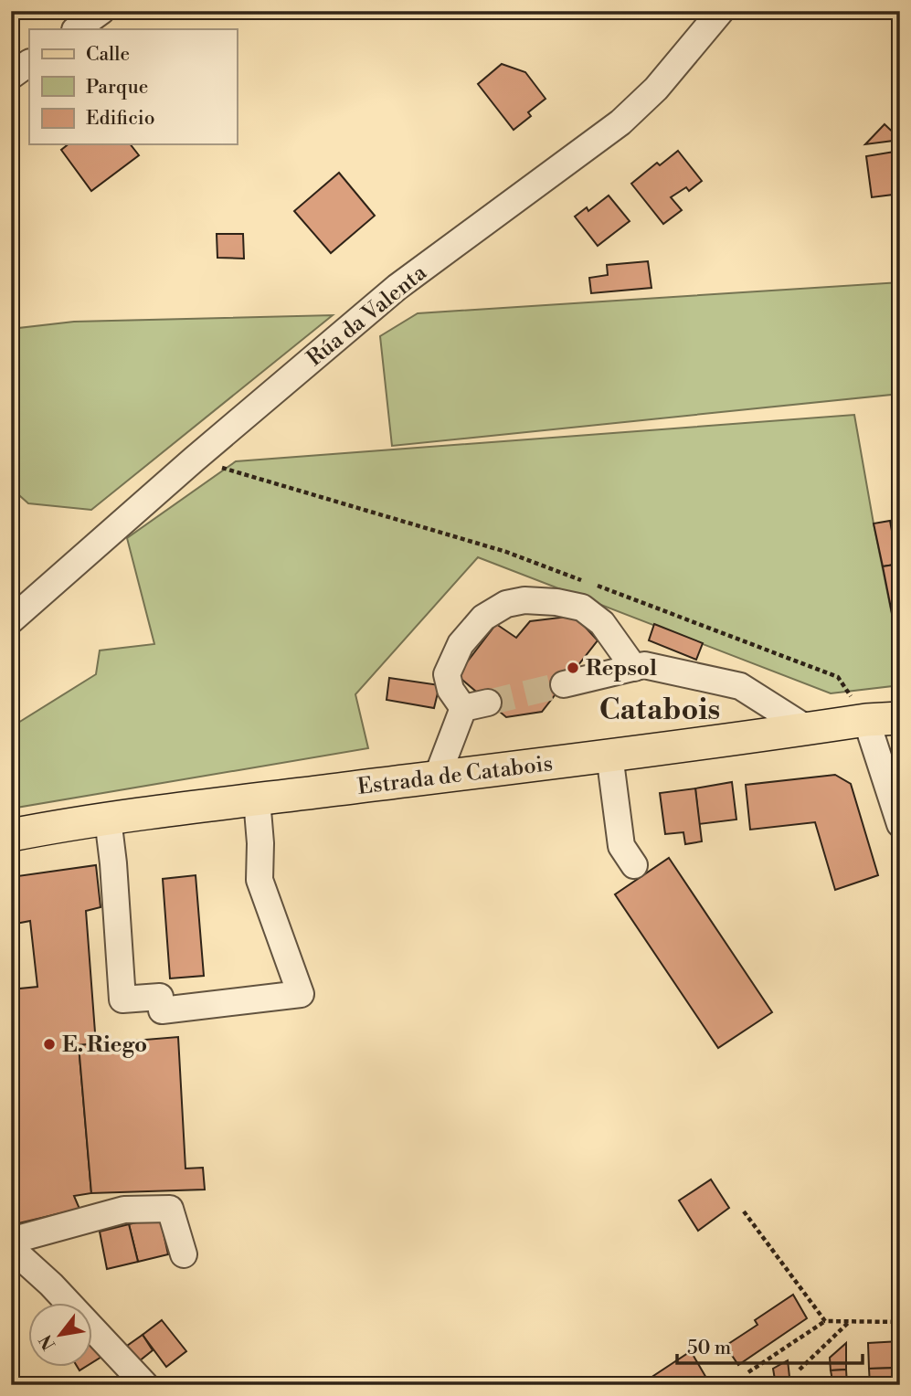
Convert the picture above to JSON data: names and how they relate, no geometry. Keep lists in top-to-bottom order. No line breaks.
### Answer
{"streets":{"main road":["Estrada de Catabois"],"street":["Rúa da Valenta"]},"districts":["Catabois"],"places":["Repsol","E. Riego"],"legend":["Calle","Parque","Edificio"],"scale_bar":"50 m","north":"bottom left"}
